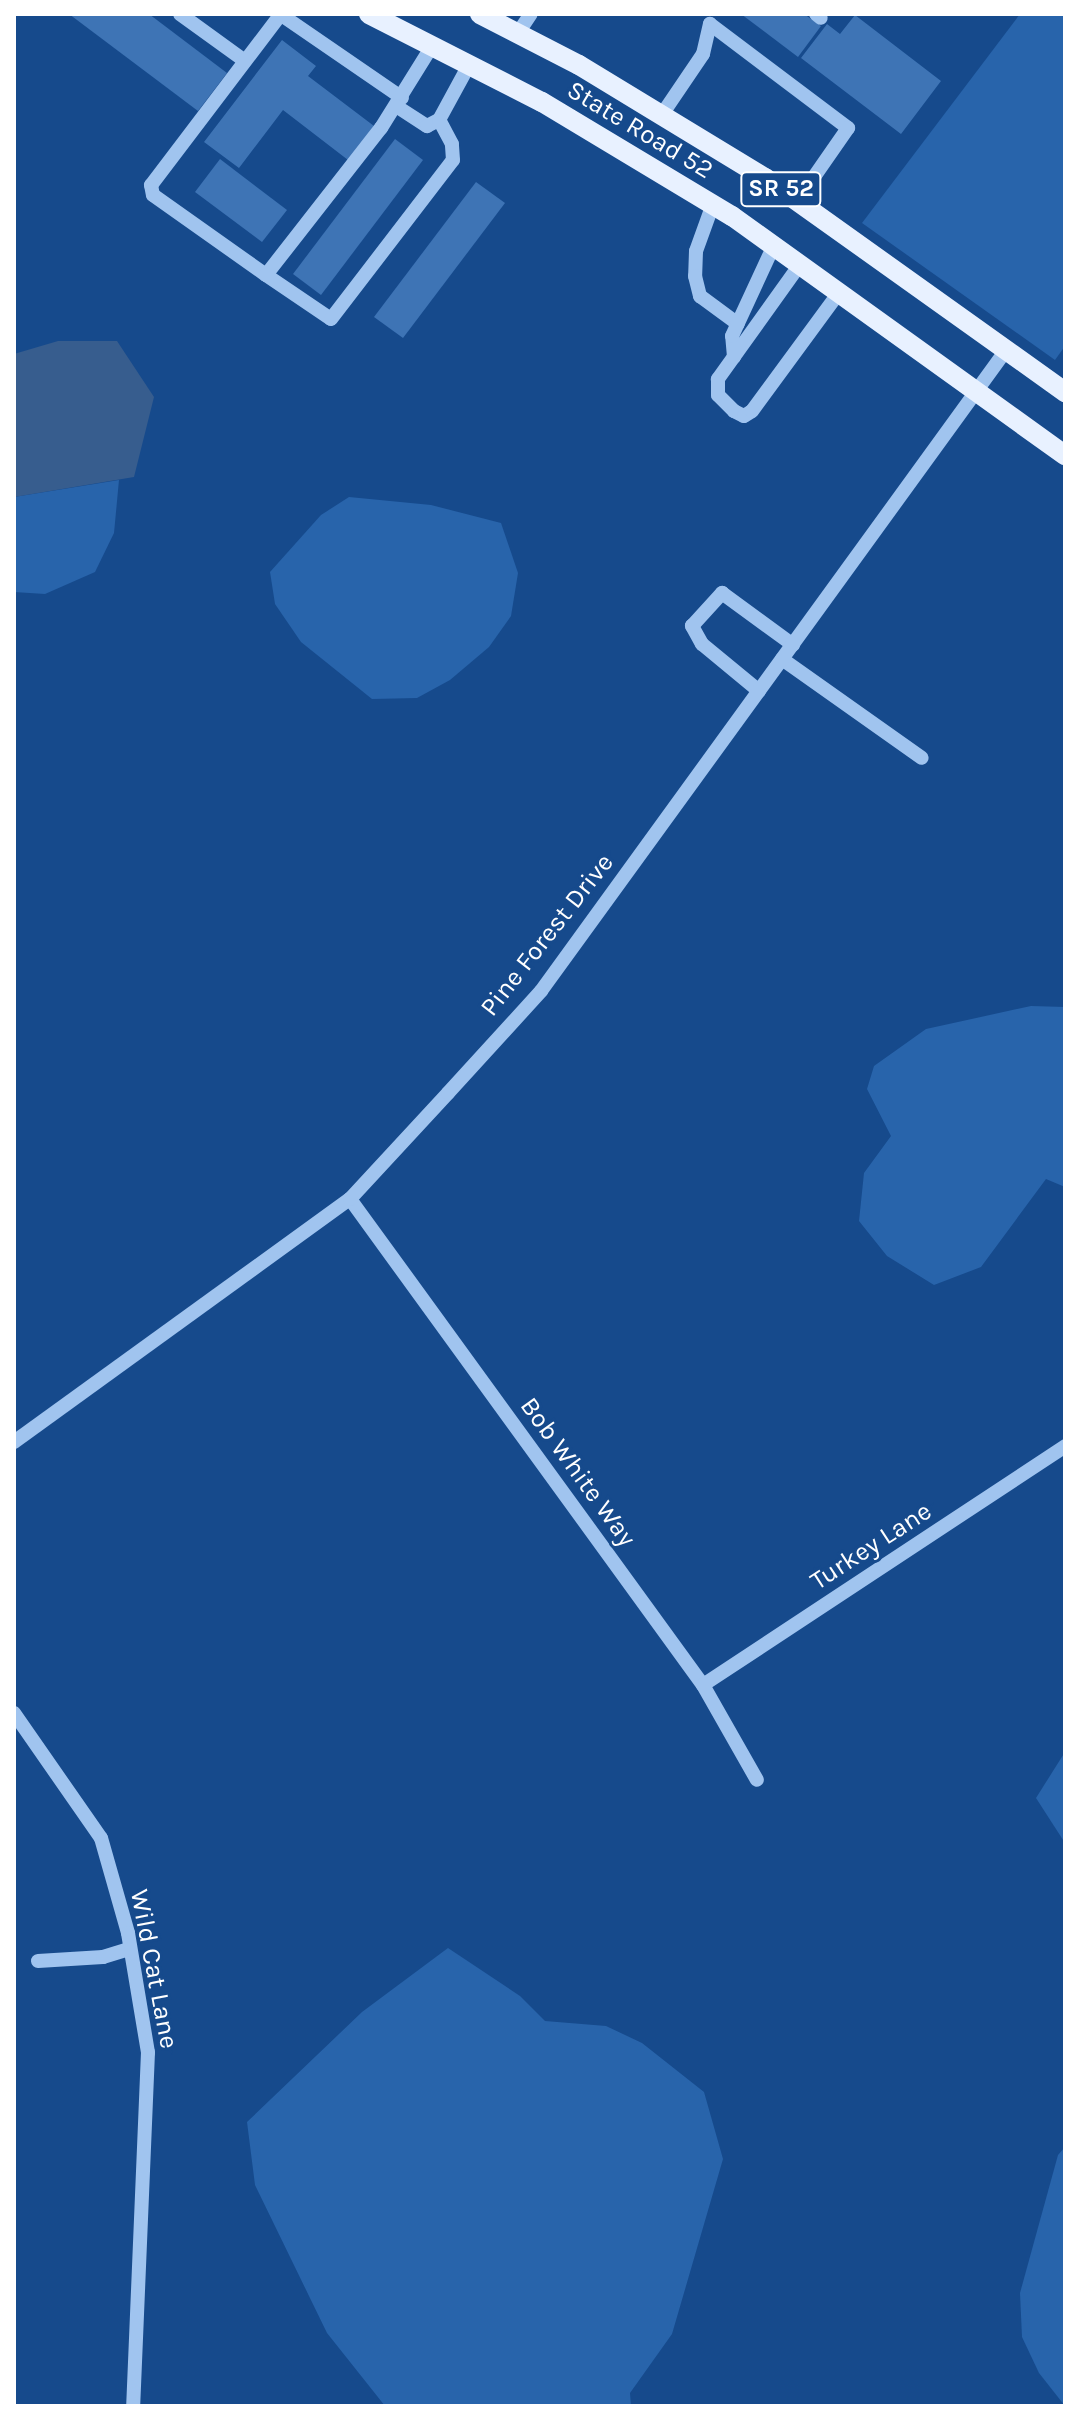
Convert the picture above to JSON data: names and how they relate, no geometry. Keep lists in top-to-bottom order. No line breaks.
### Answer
{"streets":{"main road":["State Road 52","SR 52"],"street":["Pine Forest Drive","Bob White Way","Turkey Lane","Wild Cat Lane"]},"crossings":[["State Road 52","Pine Forest Drive"],["Pine Forest Drive","Bob White Way"],["Bob White Way","Turkey Lane"]]}
